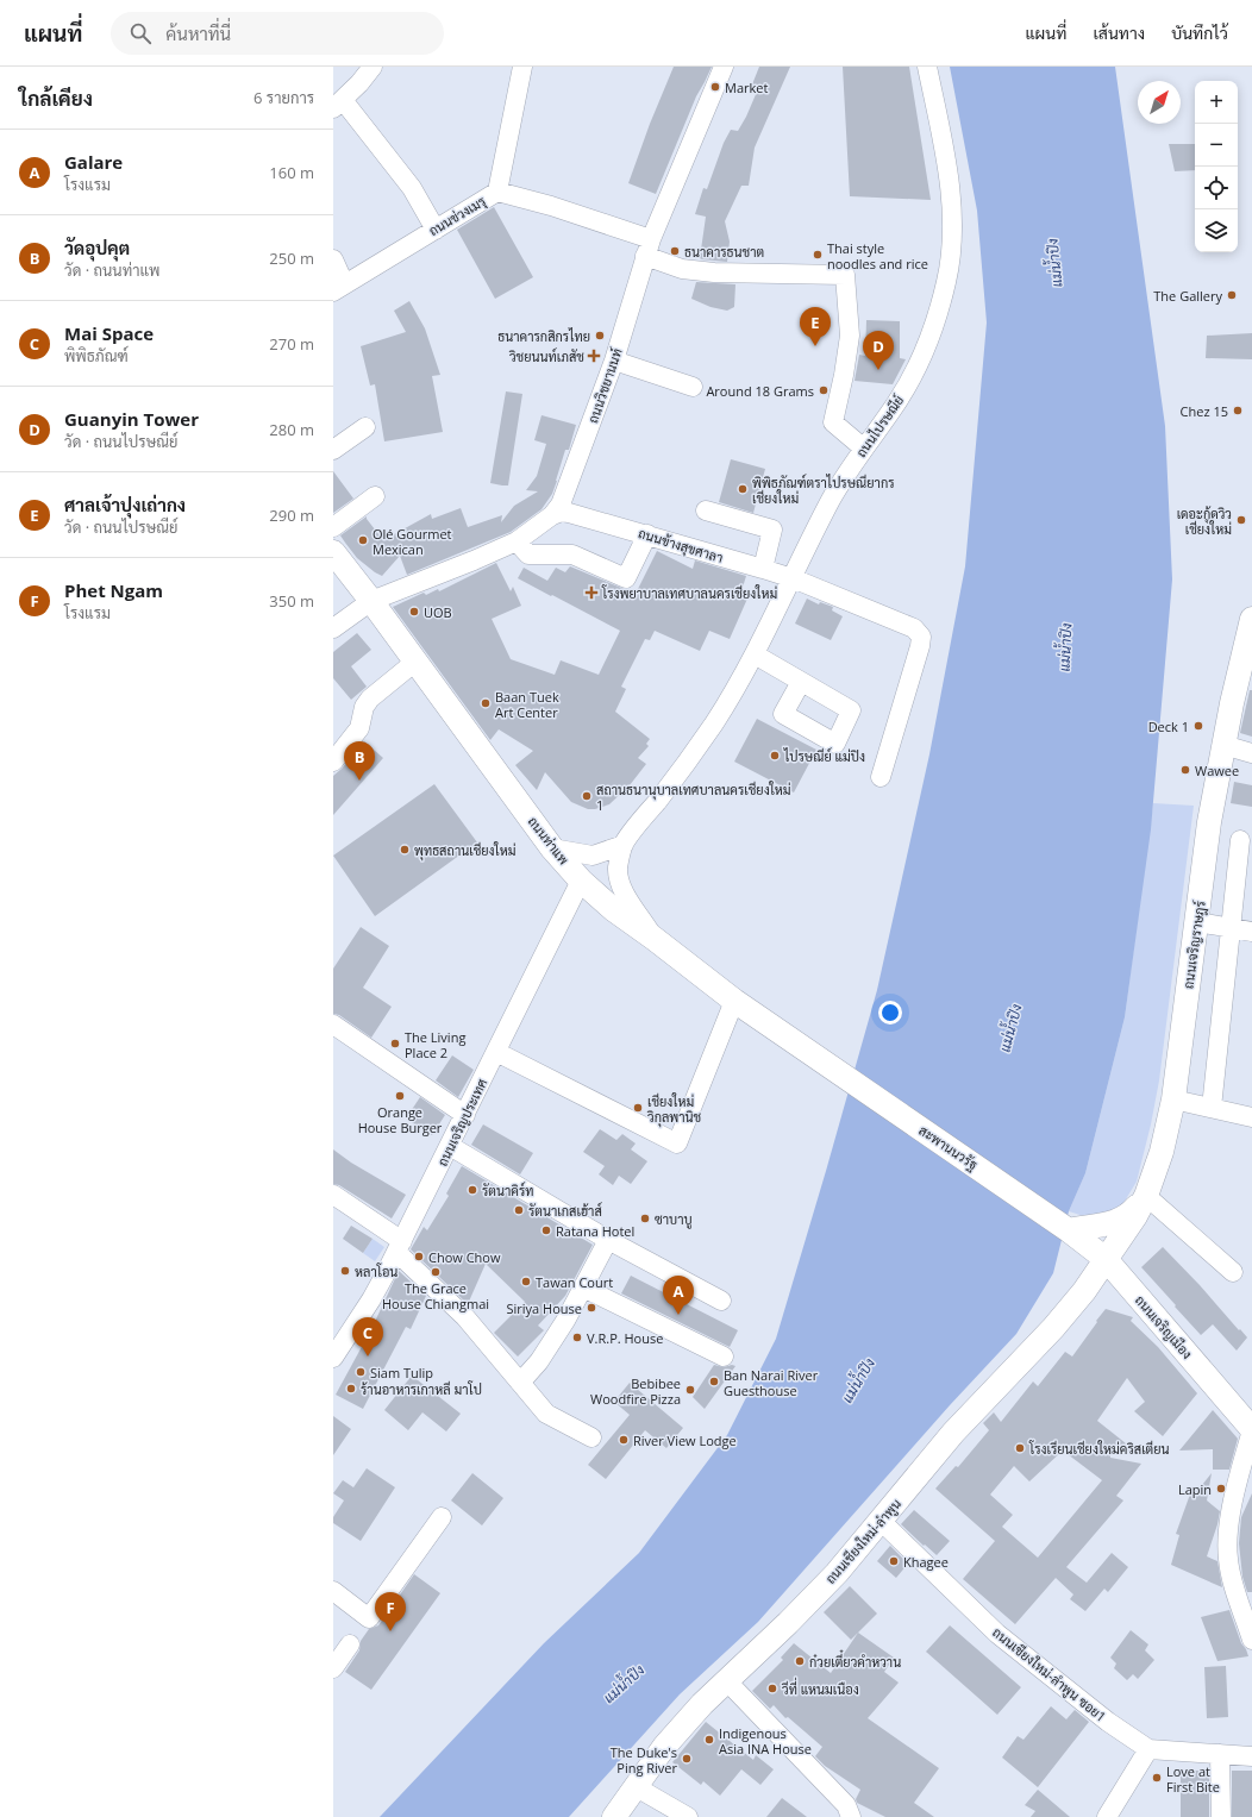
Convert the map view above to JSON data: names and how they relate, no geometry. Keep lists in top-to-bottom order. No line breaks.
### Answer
{"streets":{"main road":["ถนนท่าแพ","ถนนเจริญราษฎร์","สะพานนวรัฐ","ถนนเจริญเมือง","ถนนเชียงใหม่-ลำพูน"],"street":["ถนนข่วงเมรุ","ถนนวิชยานนท์","ถนนไปรษณีย์","ถนนข้างสุขศาลา","ถนนเจริญประเทศ","ถนนเชียงใหม่-ลำพูน ซอย1"]},"crossings":[["ถนนวิชยานนท์","ถนนข้างสุขศาลา"],["ถนนไปรษณีย์","ถนนข้างสุขศาลา"],["ถนนไปรษณีย์","ถนนท่าแพ"],["ถนนท่าแพ","ถนนเจริญประเทศ"],["ถนนท่าแพ","สะพานนวรัฐ"],["ถนนเจริญราษฎร์","ถนนเจริญเมือง"],["ถนนเจริญราษฎร์","ถนนเชียงใหม่-ลำพูน"],["สะพานนวรัฐ","ถนนเจริญเมือง"],["ถนนเจริญเมือง","ถนนเชียงใหม่-ลำพูน"],["ถนนเชียงใหม่-ลำพูน","ถนนเชียงใหม่-ลำพูน ซอย1"]],"water":["แม่น้ำปิง"],"places":{"other":["Market","ธนาคารธนชาต","Thai style noodles and rice","The Gallery","ธนาคารกสิกรไทย","Around 18 Grams","Chez 15","พิพิธภัณฑ์ตราไปรษณียากร เชียงใหม่","เดอะกู้ดวิว เชียงใหม่","Olé Gourmet Mexican","UOB","Baan Tuek Art Center","Deck 1","ไปรษณีย์ แม่ปิง","Wawee","สถานธนานุบาลเทศบาลนครเชียงใหม่ 1","พุทธสถานเชียงใหม่","The Living Place 2","Orange House Burger","เชียงใหม่ วิกุลพานิช","รัตนาคิร์ท","รัตนาเกสเฮ้าส์","ซาบาบู","Ratana Hotel","Chow Chow","หลาโอน","The Grace House Chiangmai","Tawan Court","Siriya House","V.R.P. House","Siam Tulip","Ban Narai River Guesthouse","ร้านอาหารเกาหลี มาโป","Bebibee Woodfire Pizza","River View Lodge","โรงเรียนเชียงใหม่คริสเตียน","Lapin","Khagee","ก๋วยเตี๋ยวคำหวาน","วีที่ แหนมเนือง","Indigenous Asia INA House","The Duke's Ping River","Love at First Bite"],"health":["วิชยนนท์เภสัช","โรงพยาบาลเทศบาลนครเชียงใหม่"]},"north":"top right","page":{"header":"แผนที่","search":"ค้นหาที่นี่","nav":["แผนที่","เส้นทาง","บันทึกไว้"],"heading":["ใกล้เคียง","6 รายการ"],"map_buttons":["+","−"],"list":[{"mark":"A","name":"Galare","note":"โรงแรม","value":"160 m"},{"mark":"B","name":"วัดอุปคุต","note":"วัด · ถนนท่าแพ","value":"250 m"},{"mark":"C","name":"Mai Space","note":"พิพิธภัณฑ์","value":"270 m"},{"mark":"D","name":"Guanyin Tower","note":"วัด · ถนนไปรษณีย์","value":"280 m"},{"mark":"E","name":"ศาลเจ้าปุงเถ่ากง","note":"วัด · ถนนไปรษณีย์","value":"290 m"},{"mark":"F","name":"Phet Ngam","note":"โรงแรม","value":"350 m"}],"pins":["E","D","B","A","C","F"]}}
